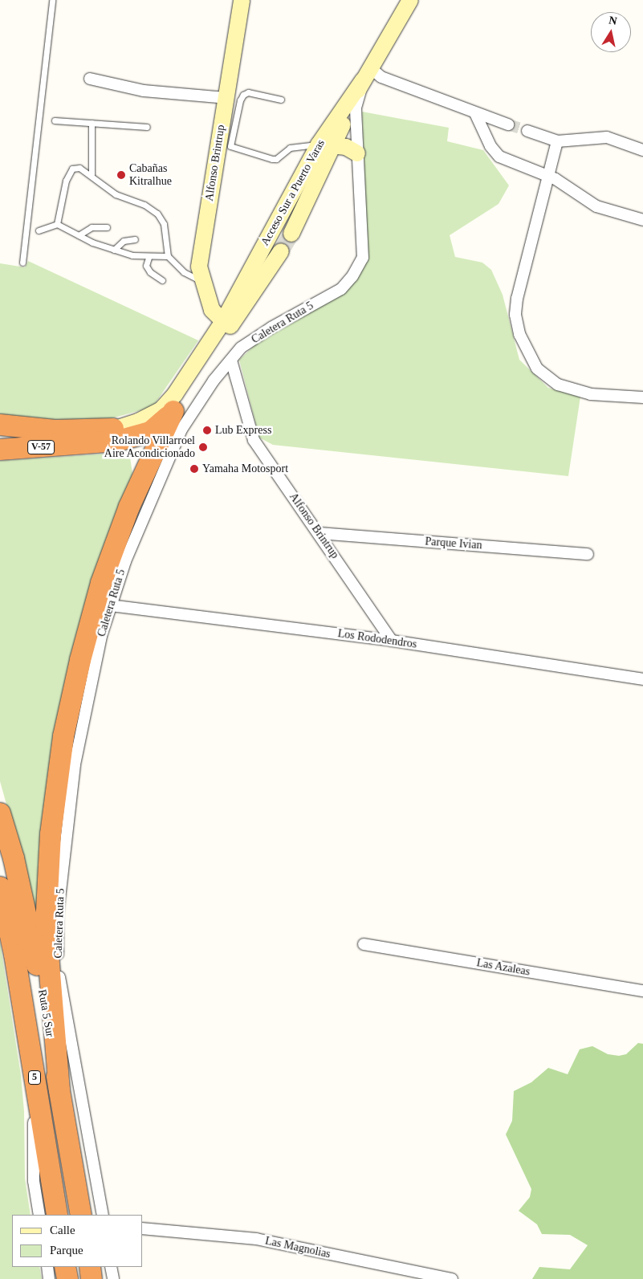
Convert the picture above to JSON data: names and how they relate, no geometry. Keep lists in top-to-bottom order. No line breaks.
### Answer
{"streets":{"highway":["V-57","Ruta 5 Sur","5"],"main road":["Alfonso Brintrup","Acceso Sur a Puerto Varas"],"street":["Caletera Ruta 5","Parque Ivian","Los Rododendros","Las Azaleas","Las Magnolias"]},"crossings":[["Alfonso Brintrup","Acceso Sur a Puerto Varas"],["Alfonso Brintrup","Caletera Ruta 5"],["Alfonso Brintrup","Parque Ivian"],["Alfonso Brintrup","Los Rododendros"],["Acceso Sur a Puerto Varas","Caletera Ruta 5"],["Acceso Sur a Puerto Varas","V-57"],["Caletera Ruta 5","V-57"],["Caletera Ruta 5","Los Rododendros"]],"places":["Cabañas Kitralhue","Lub Express","Rolando Villarroel Aire Acondicionado","Yamaha Motosport"],"legend":["Calle","Parque"],"north":"top"}
